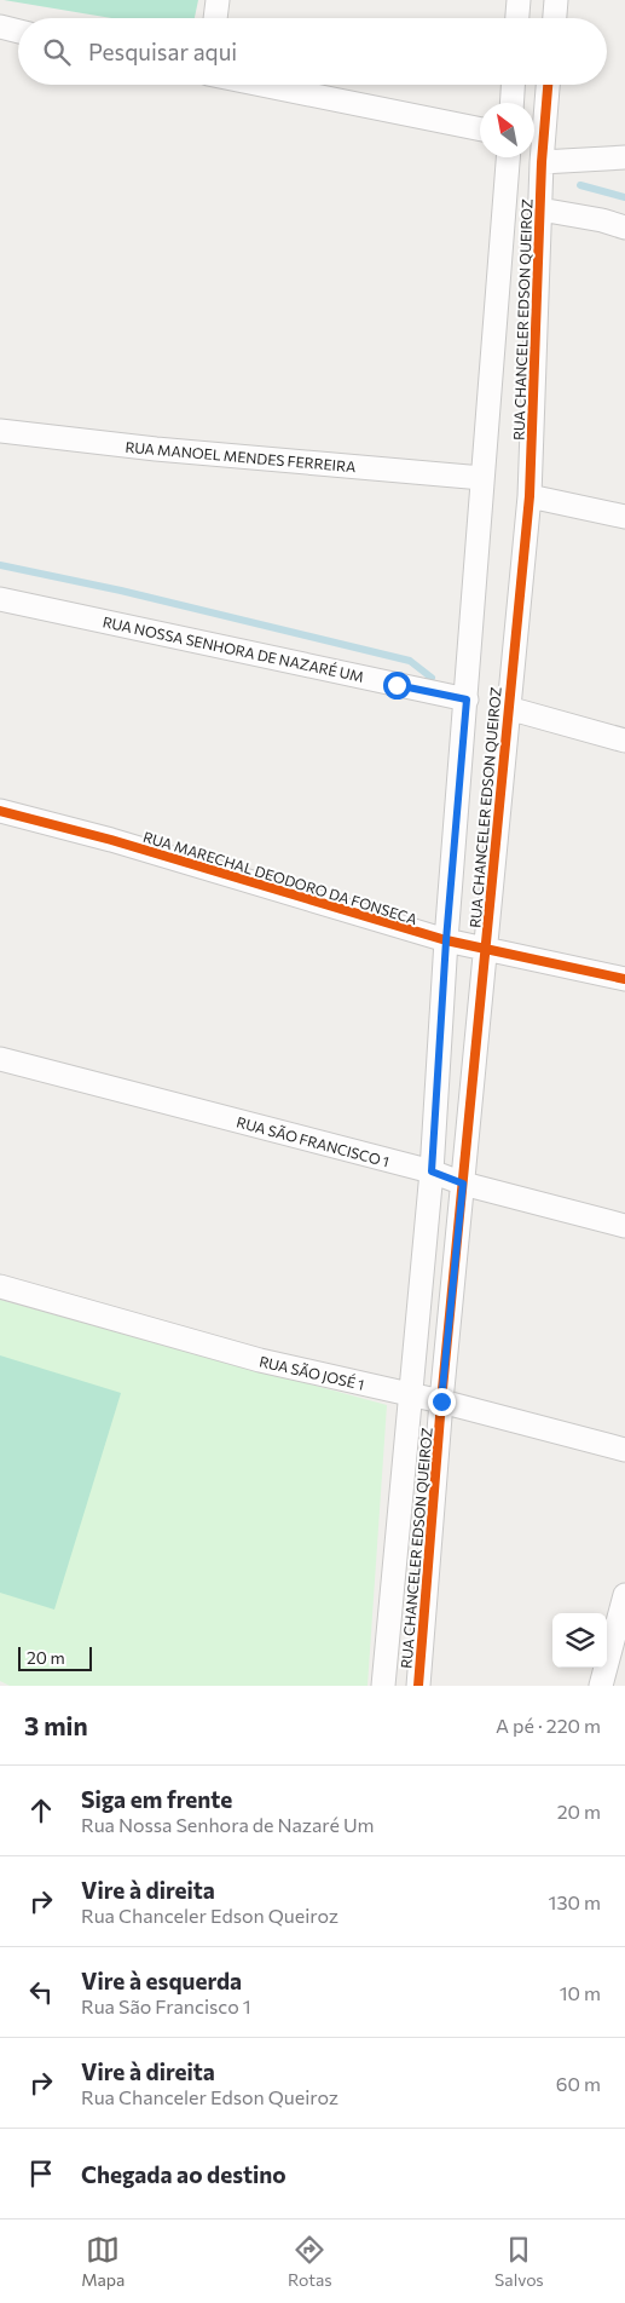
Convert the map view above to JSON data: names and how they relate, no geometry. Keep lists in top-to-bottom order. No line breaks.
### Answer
{"streets":{"street":["RUA CHANCELER EDSON QUEIROZ","RUA MANOEL MENDES FERREIRA","RUA NOSSA SENHORA DE NAZARÉ UM","RUA MARECHAL DEODORO DA FONSECA","RUA SÃO FRANCISCO 1","RUA SÃO JOSÉ 1"]},"crossings":[["RUA CHANCELER EDSON QUEIROZ","RUA MANOEL MENDES FERREIRA"],["RUA CHANCELER EDSON QUEIROZ","RUA NOSSA SENHORA DE NAZARÉ UM"],["RUA CHANCELER EDSON QUEIROZ","RUA MARECHAL DEODORO DA FONSECA"],["RUA CHANCELER EDSON QUEIROZ","RUA SÃO FRANCISCO 1"],["RUA CHANCELER EDSON QUEIROZ","RUA SÃO JOSÉ 1"]],"scale_bar":"20 m","north":"top left","page":{"search":"Pesquisar aqui","scale":"20 m","heading":["3 min","A pé · 220 m"],"list":[["Siga em frente","Rua Nossa Senhora de Nazaré Um","20 m"],["Vire à direita","Rua Chanceler Edson Queiroz","130 m"],["Vire à esquerda","Rua São Francisco 1","10 m"],["Vire à direita","Rua Chanceler Edson Queiroz","60 m"],"Chegada ao destino"],"nav":["Mapa","Rotas","Salvos"]}}
